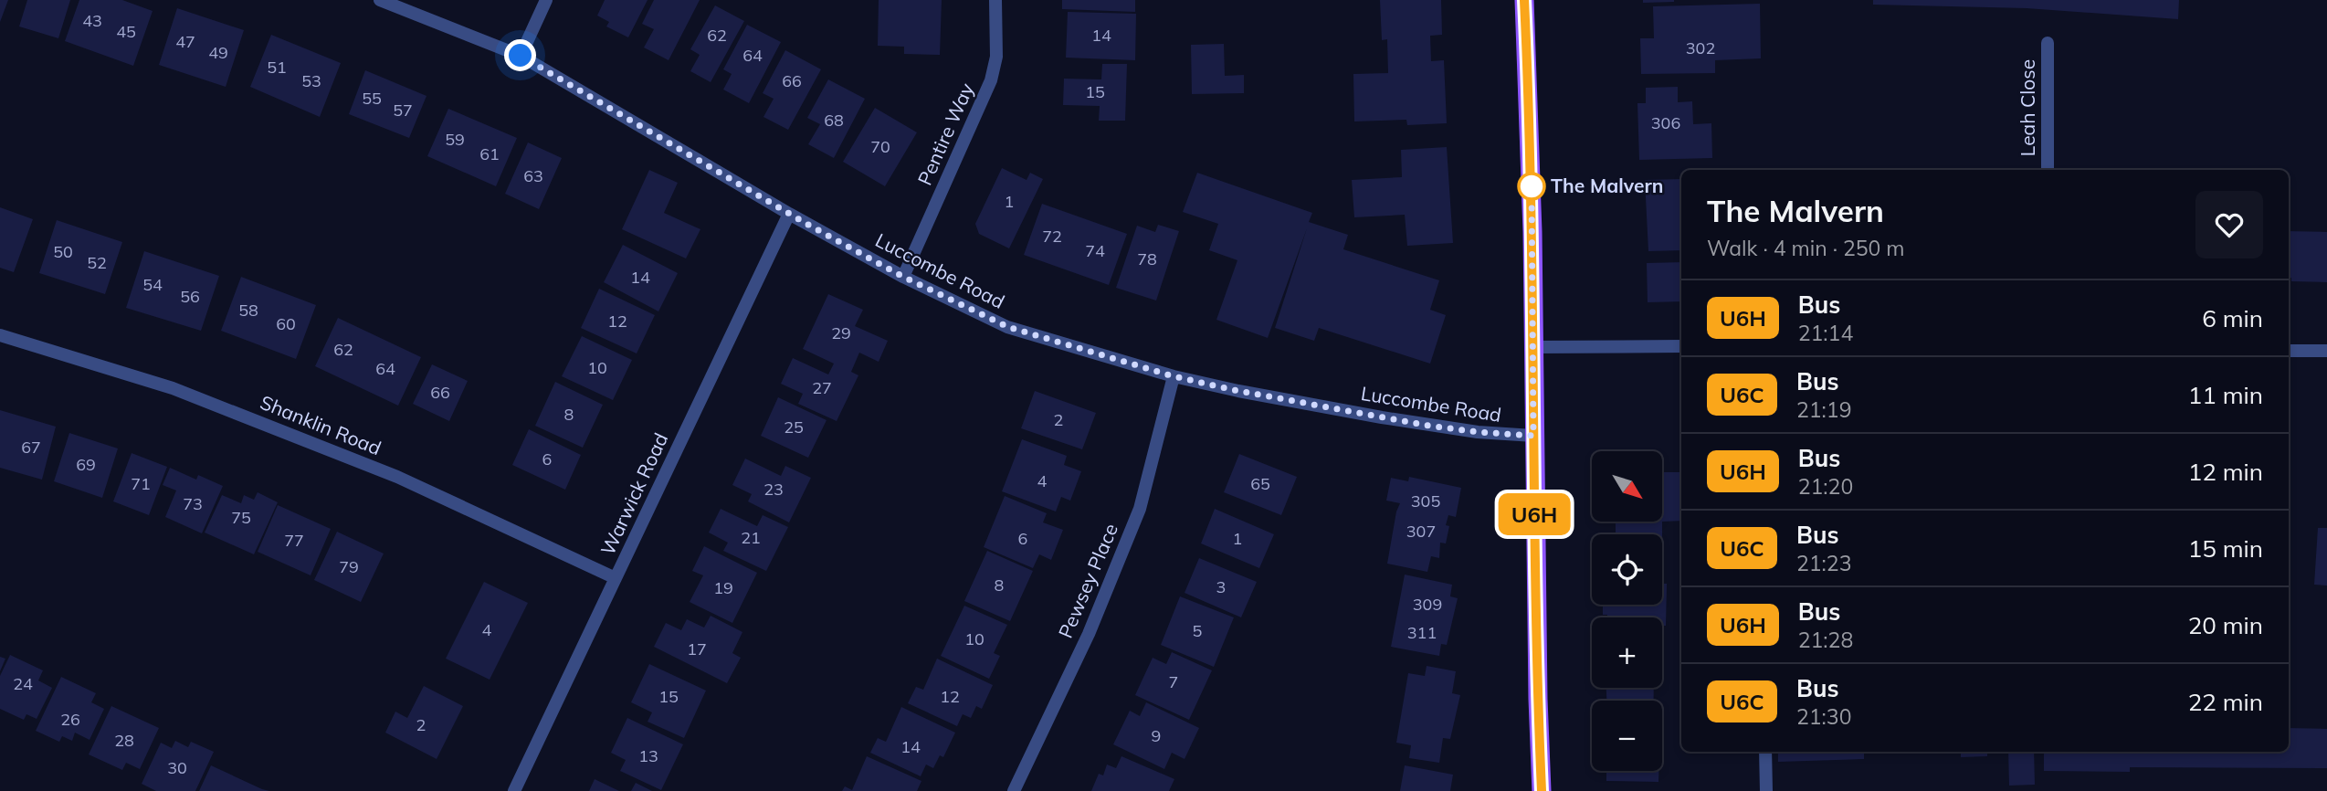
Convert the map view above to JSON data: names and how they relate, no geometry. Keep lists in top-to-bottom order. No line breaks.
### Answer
{"streets":{"street":["Leah Close","Pentire Way","Luccombe Road","Shanklin Road","Warwick Road","Pewsey Place"]},"crossings":[["Pentire Way","Luccombe Road"],["Luccombe Road","Warwick Road"],["Luccombe Road","Pewsey Place"],["Shanklin Road","Warwick Road"]],"places":["The Malvern"],"lines":["bus line U6H"],"house_numbers":["43","45","62","14","47","302","49","64","51","53","66","15","55","57","68","306","59","70","61","63","1","72","74","50","78","52","14","54","56","58","12","60","29","62","10","64","27","66","8","2","25","67","6","69","4","71","65","23","305","73","75","307","21","6","1","77","79","8","3","19","309","4","5","311","10","17","7","24","15","12","26","2","9","28","14","13","30"],"north":"bottom right","page":{"on_map":"U6H","heading":["The Malvern","Walk · 4 min · 250 m"],"list":[{"mark":"U6H","name":"Bus","note":"21:14","value":"6 min"},{"mark":"U6C","name":"Bus","note":"21:19","value":"11 min"},{"mark":"U6H","name":"Bus","note":"21:20","value":"12 min"},{"mark":"U6C","name":"Bus","note":"21:23","value":"15 min"},{"mark":"U6H","name":"Bus","note":"21:28","value":"20 min"},{"mark":"U6C","name":"Bus","note":"21:30","value":"22 min"}],"map_buttons":["+","−"]}}
